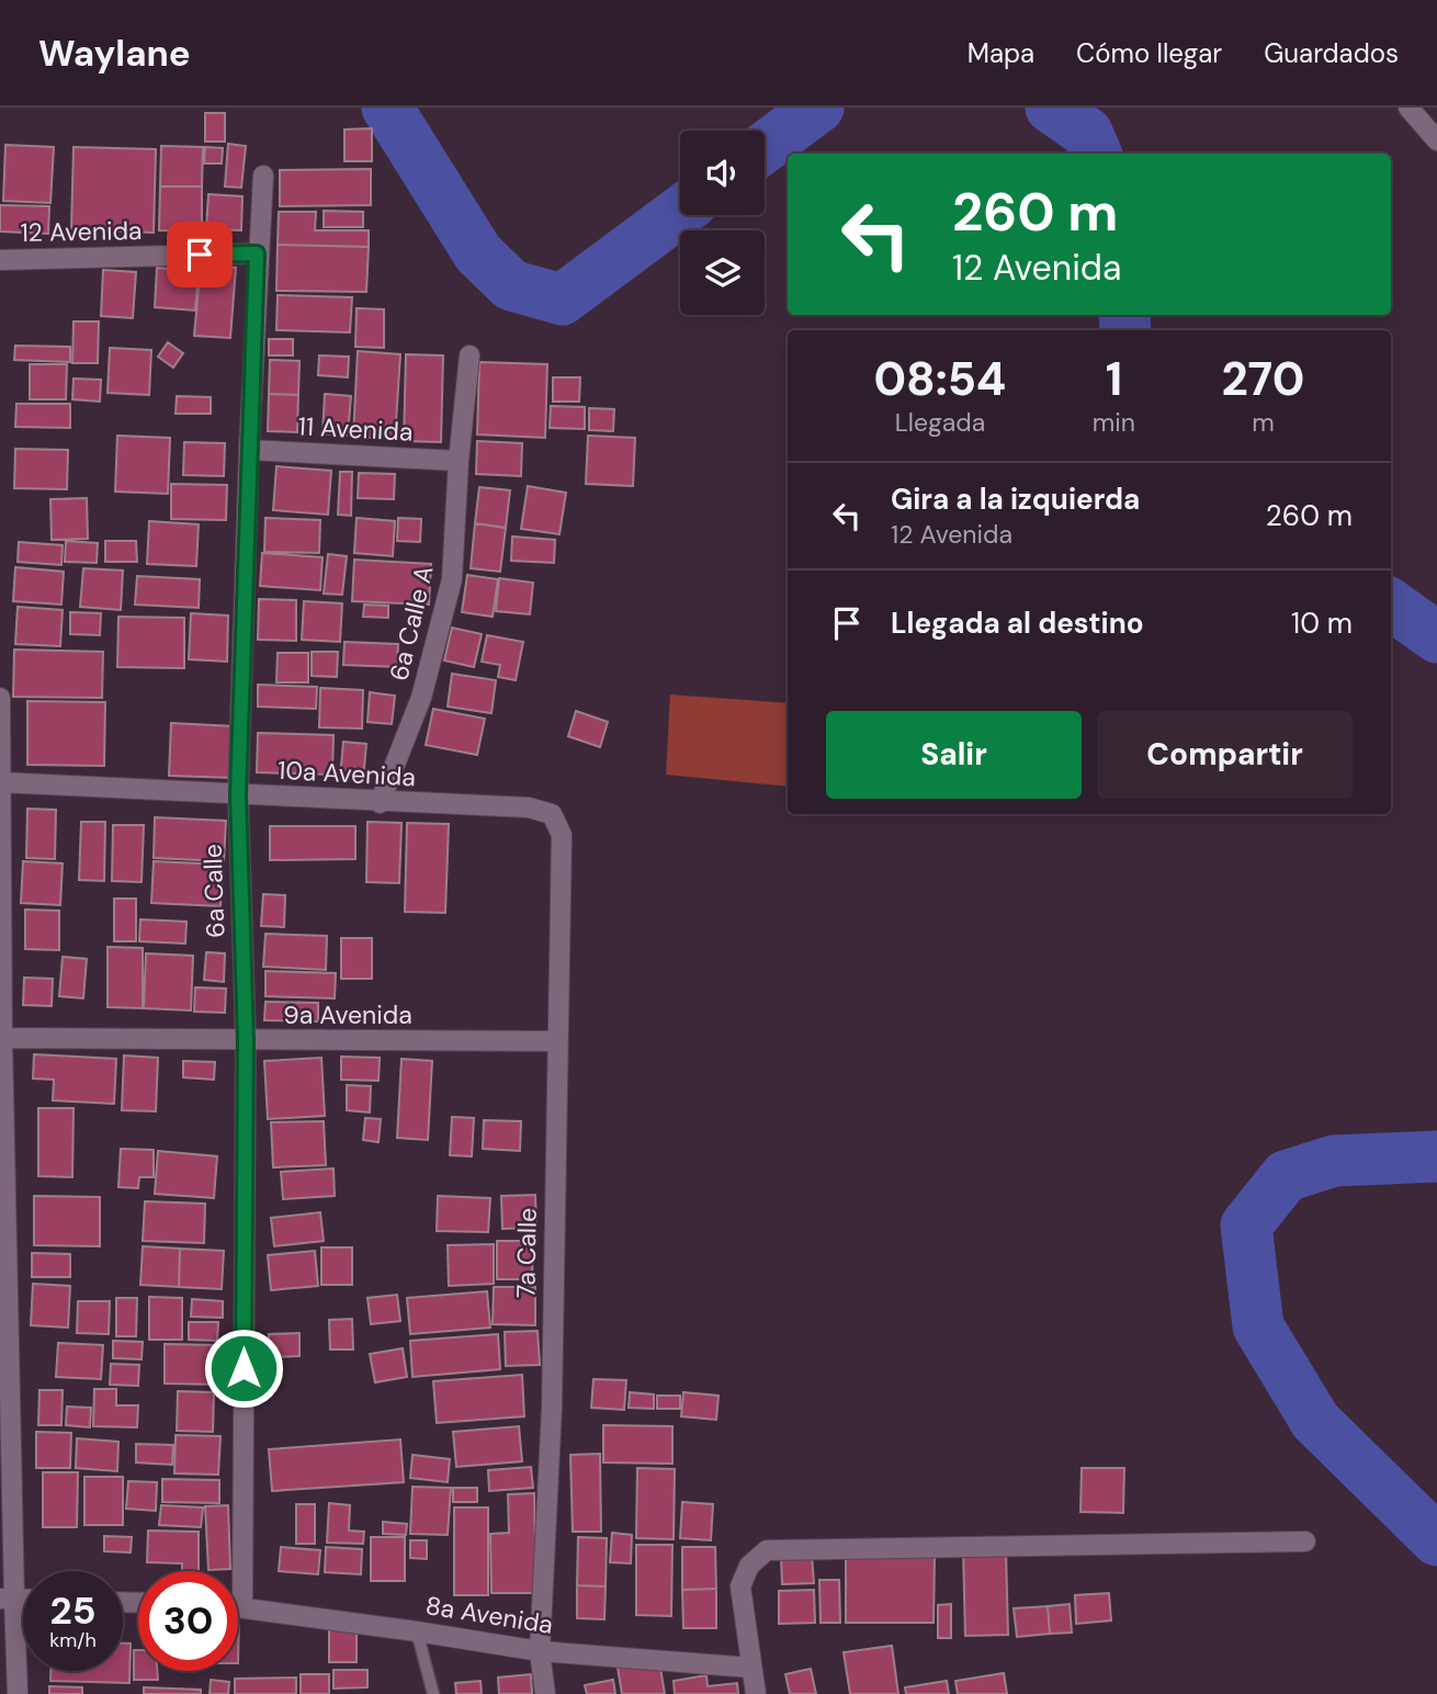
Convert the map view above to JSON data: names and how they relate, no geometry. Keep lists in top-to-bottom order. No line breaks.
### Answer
{"streets":{"street":["12 Avenida","11 Avenida","6a Calle A","10a Avenida","6a Calle","9a Avenida","7a Calle","8a Avenida"]},"crossings":[["12 Avenida","6a Calle"],["11 Avenida","6a Calle A"],["11 Avenida","6a Calle"],["6a Calle A","10a Avenida"],["10a Avenida","6a Calle"],["10a Avenida","7a Calle"],["6a Calle","9a Avenida"],["6a Calle","8a Avenida"],["9a Avenida","7a Calle"],["7a Calle","8a Avenida"]],"page":{"header":"Waylane","nav":["Mapa","Cómo llegar","Guardados"],"turn":["260 m","12 Avenida"],"eta":["08:54","Llegada","1","min","270","m"],"list":[{"name":"Gira a la izquierda","note":"12 Avenida","value":"260 m"},{"name":"Llegada al destino","value":"10 m"}],"buttons":["Salir","Compartir"],"speed":"25 km/h","limit":"30"}}
